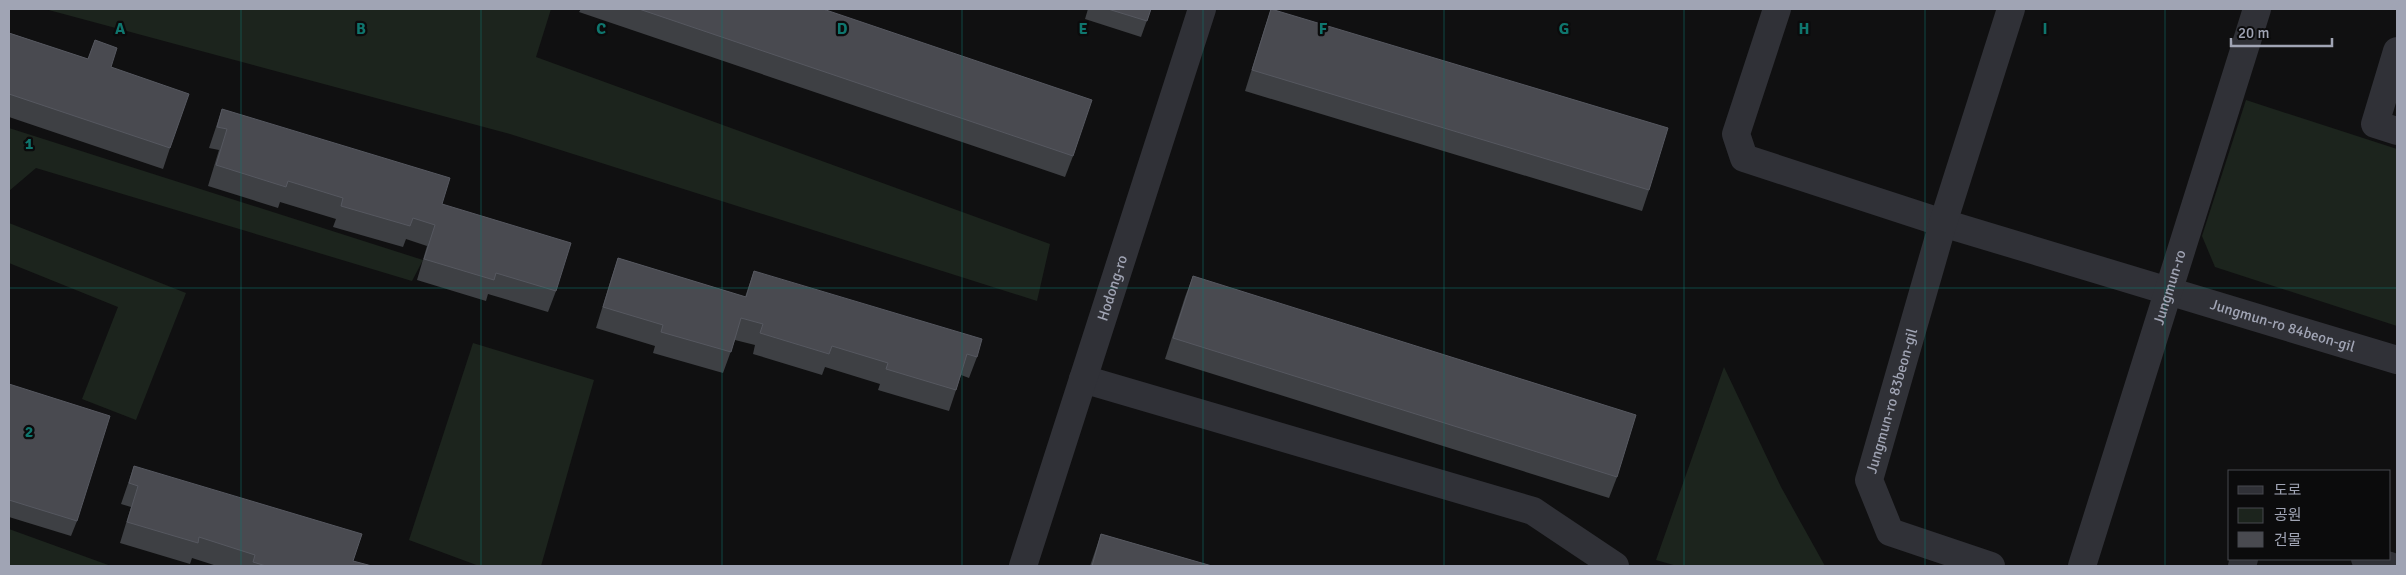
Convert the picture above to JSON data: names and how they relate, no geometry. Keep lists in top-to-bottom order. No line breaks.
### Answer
{"streets":{"street":["Hodong-ro","Jungmun-ro","Jungmun-ro 84beon-gil","Jungmun-ro 83beon-gil"]},"crossings":[["Jungmun-ro","Jungmun-ro 84beon-gil"]],"legend":["도로","공원","건물"],"scale_bar":"20 m","grid":{"columns":["A","B","C","D","E","F","G","H","I"],"rows":["1","2"]}}
